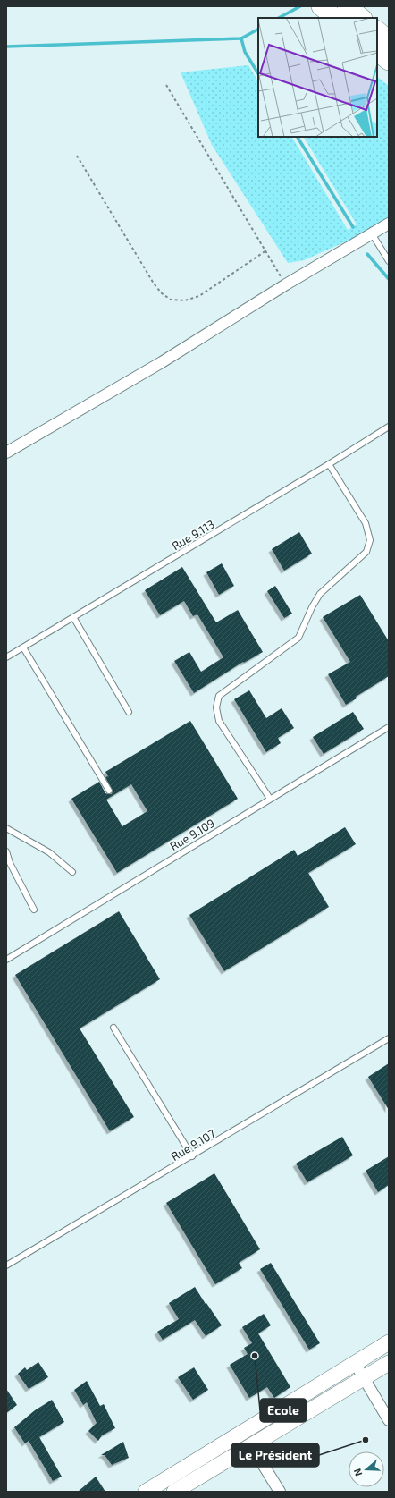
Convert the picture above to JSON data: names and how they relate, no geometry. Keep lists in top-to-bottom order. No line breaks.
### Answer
{"streets":{"lane":["Rue 9.113","Rue 9.109","Rue 9.107"]},"places":["Ecole","Le Président"],"north":"left"}
